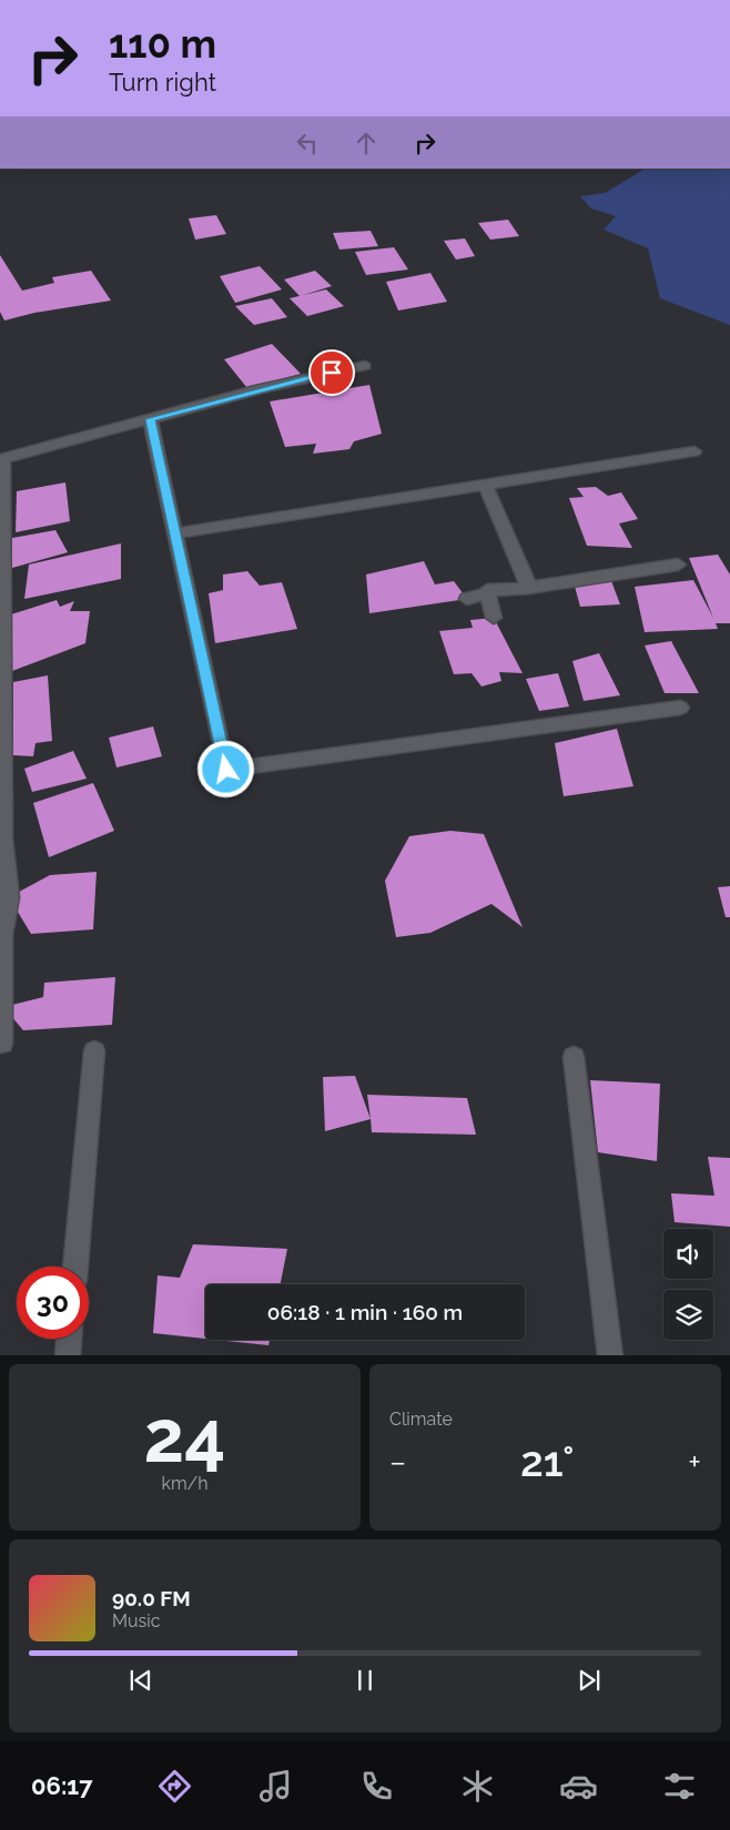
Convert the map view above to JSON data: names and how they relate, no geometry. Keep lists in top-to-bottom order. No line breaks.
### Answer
{"page":{"turn":["110 m","Turn right"],"limit":"30","trip":"06:18 · 1 min · 160 m","tile":[["24","km/h"],"Climate"],"heat":["−","21°","+"],"song":["90.0 FM","Music"],"tabs":"06:17"}}
